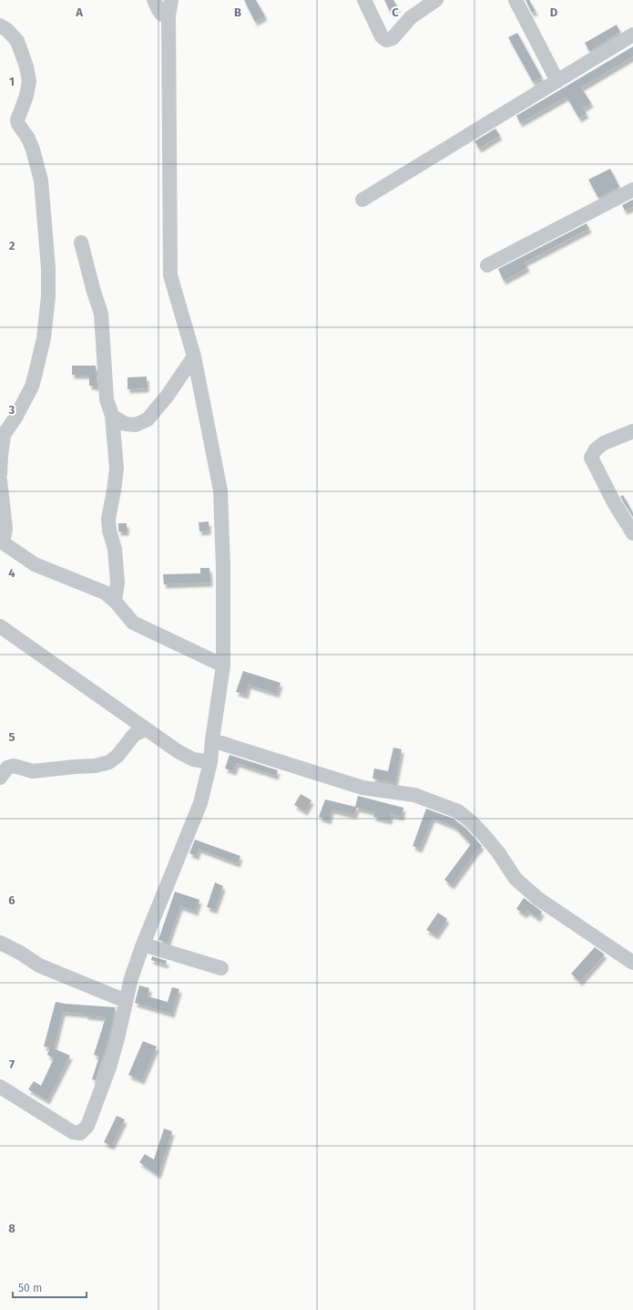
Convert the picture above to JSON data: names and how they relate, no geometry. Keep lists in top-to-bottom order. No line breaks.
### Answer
{"scale_bar":"50 m","grid":{"columns":["A","B","C","D"],"rows":["1","2","3","4","5","6","7","8"]}}
